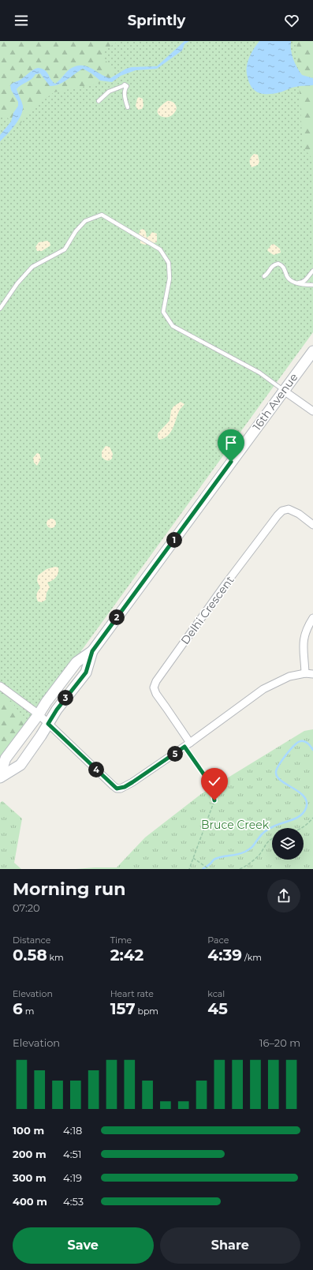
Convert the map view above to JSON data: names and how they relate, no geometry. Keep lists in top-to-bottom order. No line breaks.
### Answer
{"streets":{"main road":["16th Avenue"],"street":["Delhi Crescent"]},"parks":["Bruce Creek"],"page":{"header":"Sprintly","pins":["1","2","3","5","4"],"heading":["Morning run","07:20"],"stats":[["Distance","0.58 km"],["Time","2:42"],["Pace","4:39 /km"],["Elevation","6 m"],["Heart rate","157 bpm"],["kcal","45"]],"chart":["Elevation","16–20 m"],"list":[{"name":"100 m","note":"4:18"},{"name":"200 m","note":"4:51"},{"name":"300 m","note":"4:19"},{"name":"400 m","note":"4:53"}],"buttons":["Save","Share"]}}
